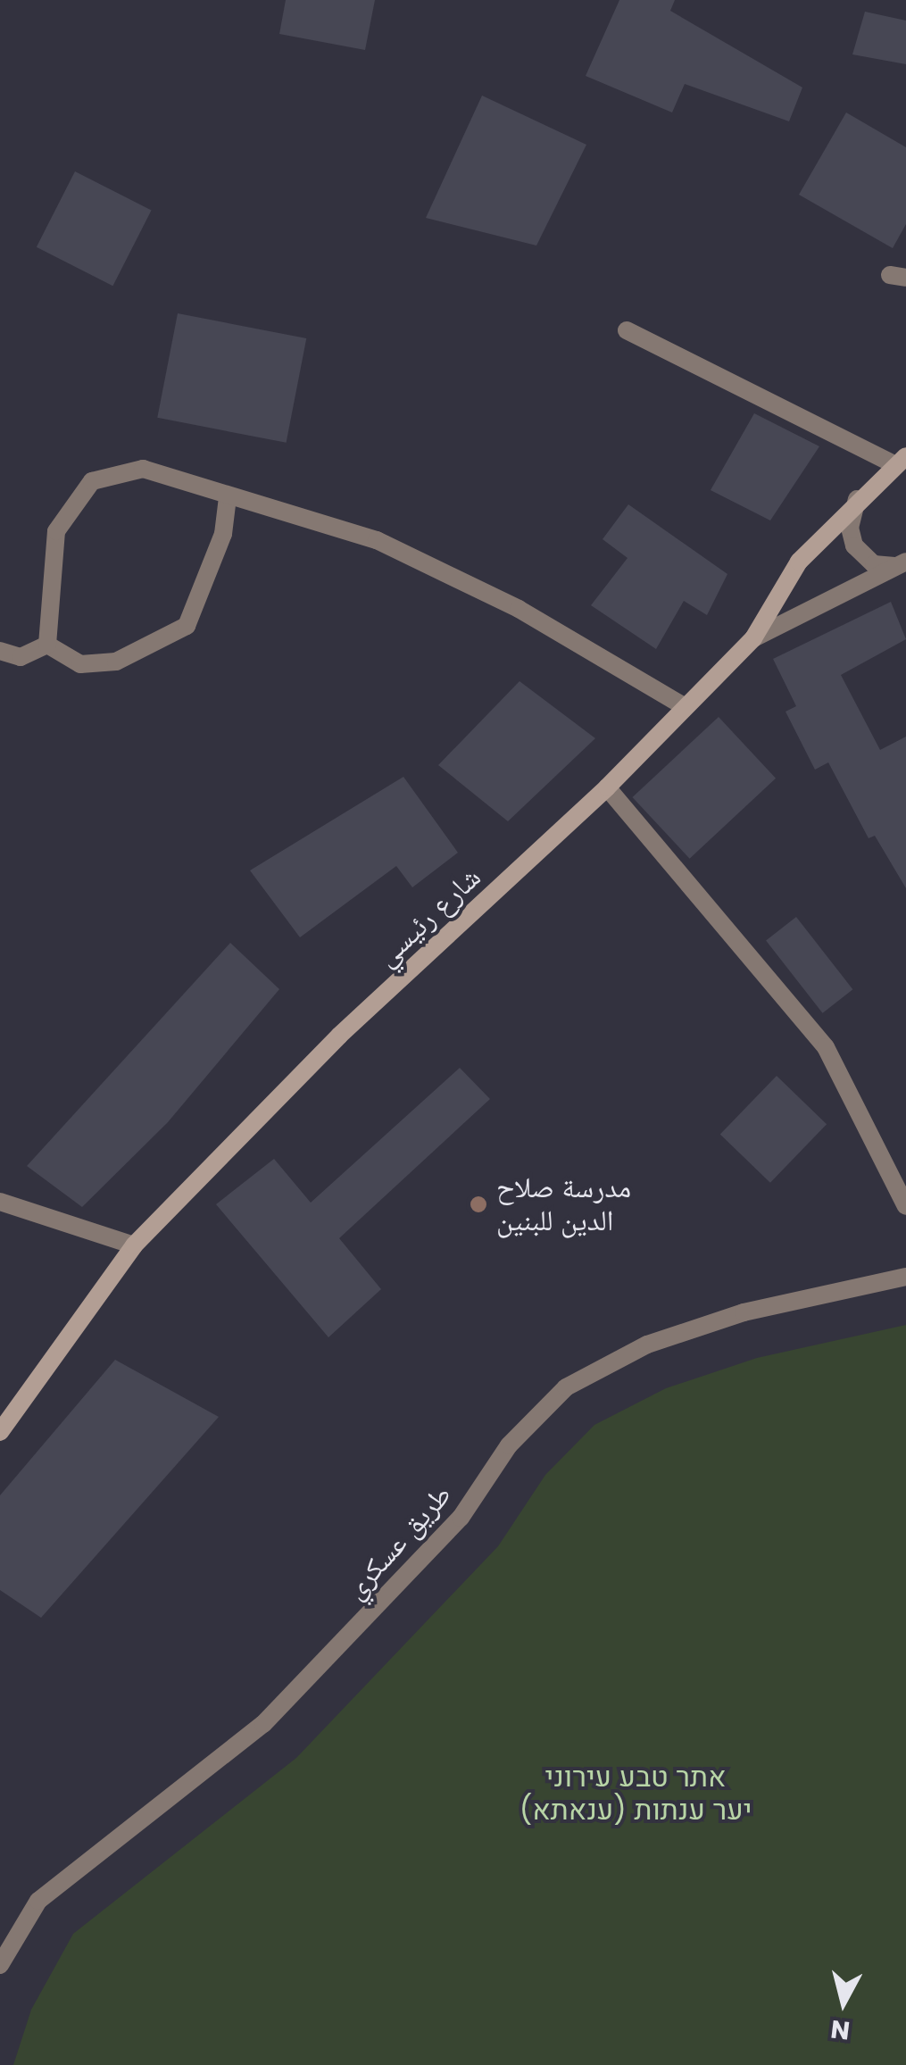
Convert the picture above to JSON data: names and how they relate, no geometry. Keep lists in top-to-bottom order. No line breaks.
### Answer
{"streets":{"street":["شارع رئيسي","طريق عسكري"]},"parks":["אתר טבע עירוני יער ענתות (ענאתא)"],"places":["مدرسة صلاح الدين للبنين"],"north":"bottom"}
